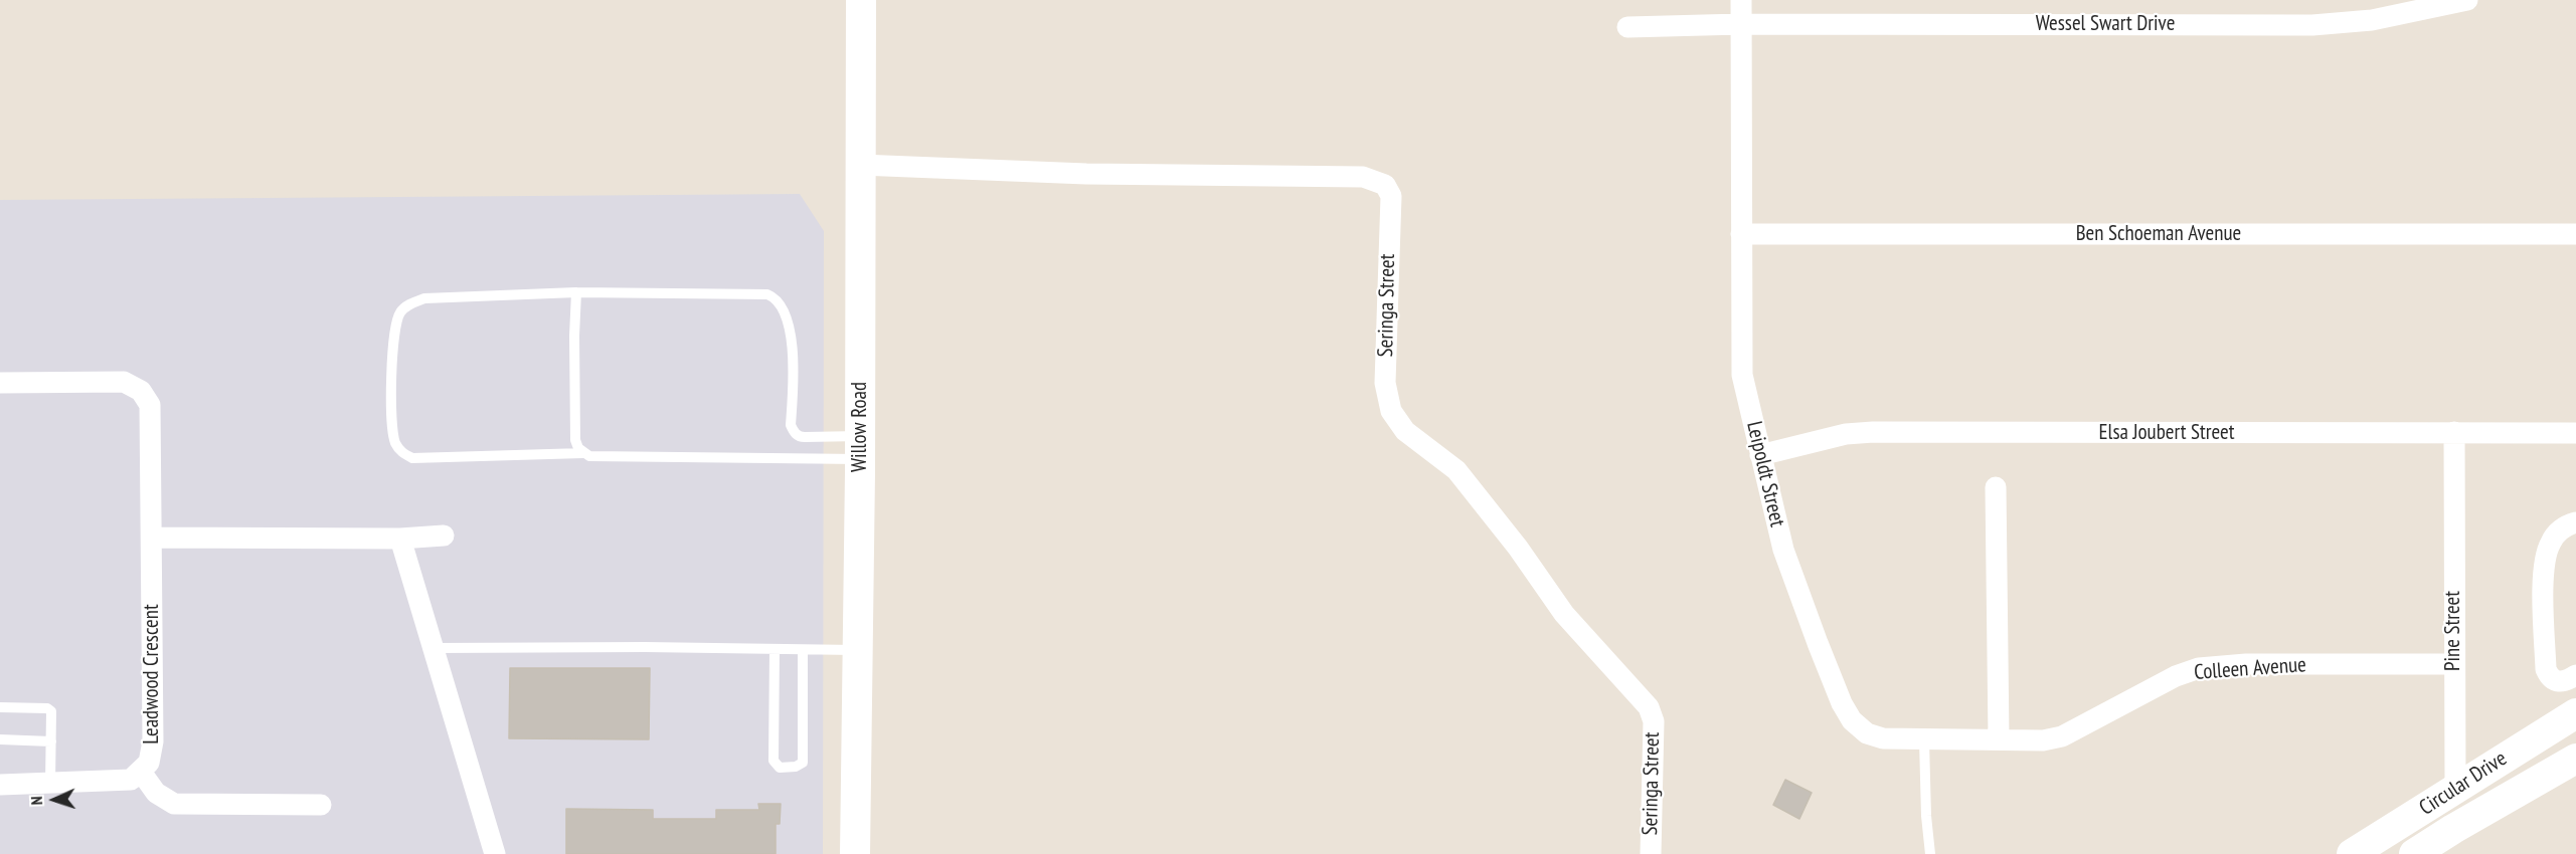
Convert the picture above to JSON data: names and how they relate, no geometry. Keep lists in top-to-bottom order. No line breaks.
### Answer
{"streets":{"street":["Wessel Swart Drive","Ben Schoeman Avenue","Seringa Street","Willow Road","Elsa Joubert Street","Leipoldt Street","Pine Street","Colleen Avenue","Leadwood Crescent","Circular Drive"]},"crossings":[["Wessel Swart Drive","Leipoldt Street"],["Ben Schoeman Avenue","Leipoldt Street"],["Seringa Street","Willow Road"],["Elsa Joubert Street","Leipoldt Street"],["Elsa Joubert Street","Pine Street"],["Leipoldt Street","Colleen Avenue"],["Pine Street","Colleen Avenue"],["Pine Street","Circular Drive"]],"north":"left"}
